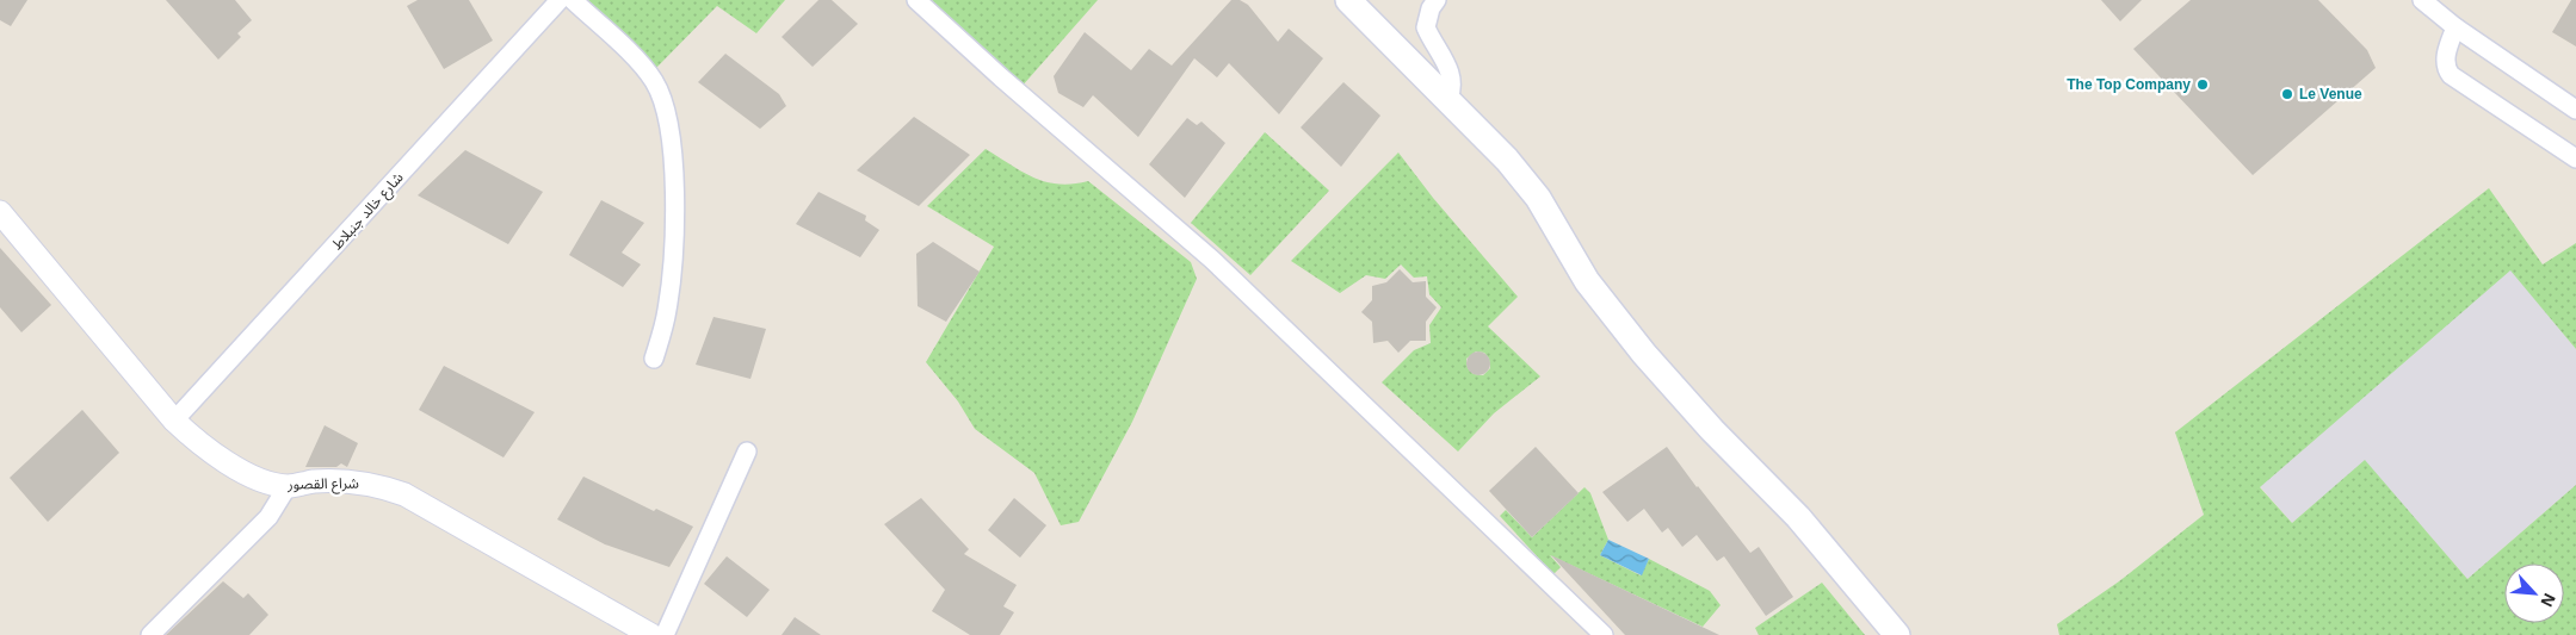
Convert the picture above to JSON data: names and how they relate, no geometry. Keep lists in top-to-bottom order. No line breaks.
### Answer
{"streets":{"street":["شارع خالد جنبلاط","شراع القصور"]},"crossings":[["شارع خالد جنبلاط","شراع القصور"]],"places":["The Top Company","Le Venue"],"north":"bottom right"}
